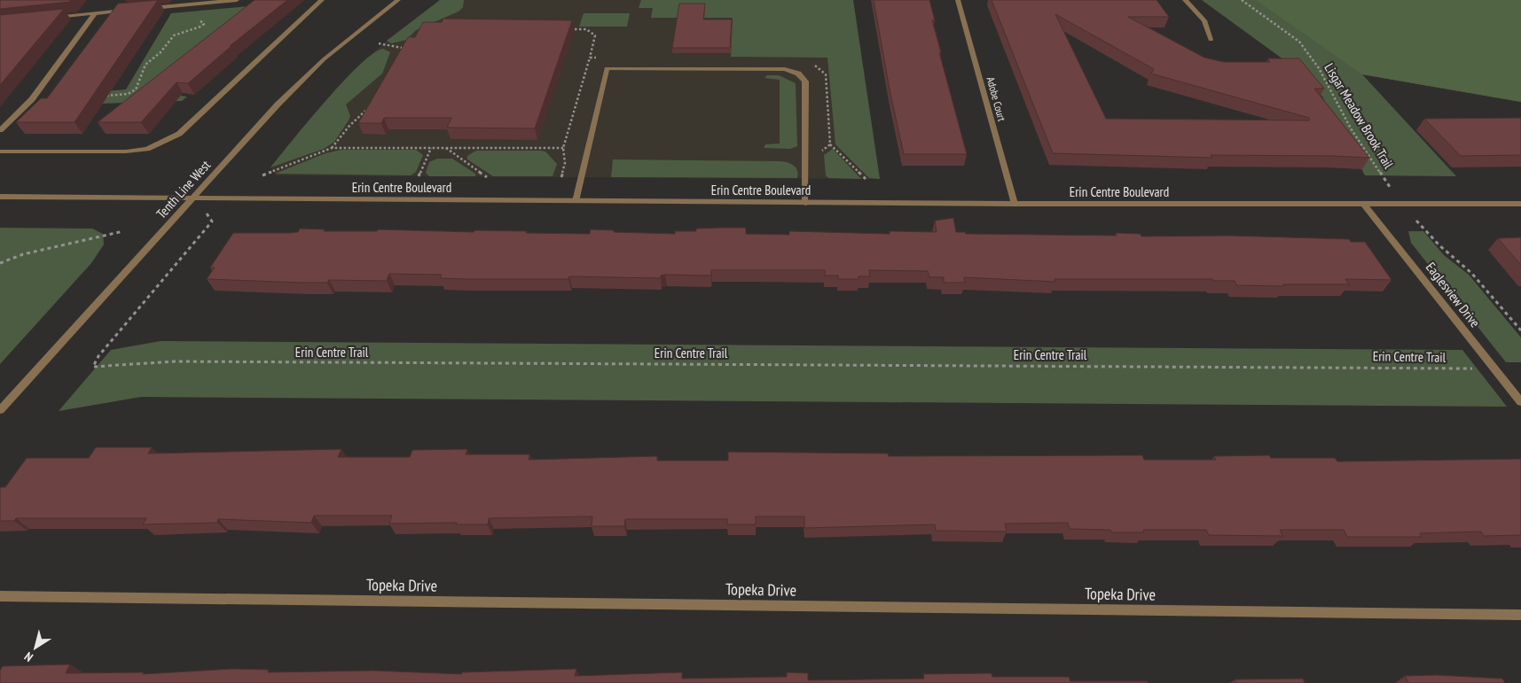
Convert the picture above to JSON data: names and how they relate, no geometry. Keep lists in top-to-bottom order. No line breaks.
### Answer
{"streets":{"street":["Adobe Court","Erin Centre Boulevard","Tenth Line West","Eaglesview Drive","Topeka Drive"],"path":["Lisgar Meadow Brook Trail","Erin Centre Trail"]},"crossings":[["Adobe Court","Erin Centre Boulevard"],["Lisgar Meadow Brook Trail","Erin Centre Boulevard"],["Erin Centre Boulevard","Tenth Line West"],["Erin Centre Boulevard","Eaglesview Drive"]],"north":"bottom left"}
